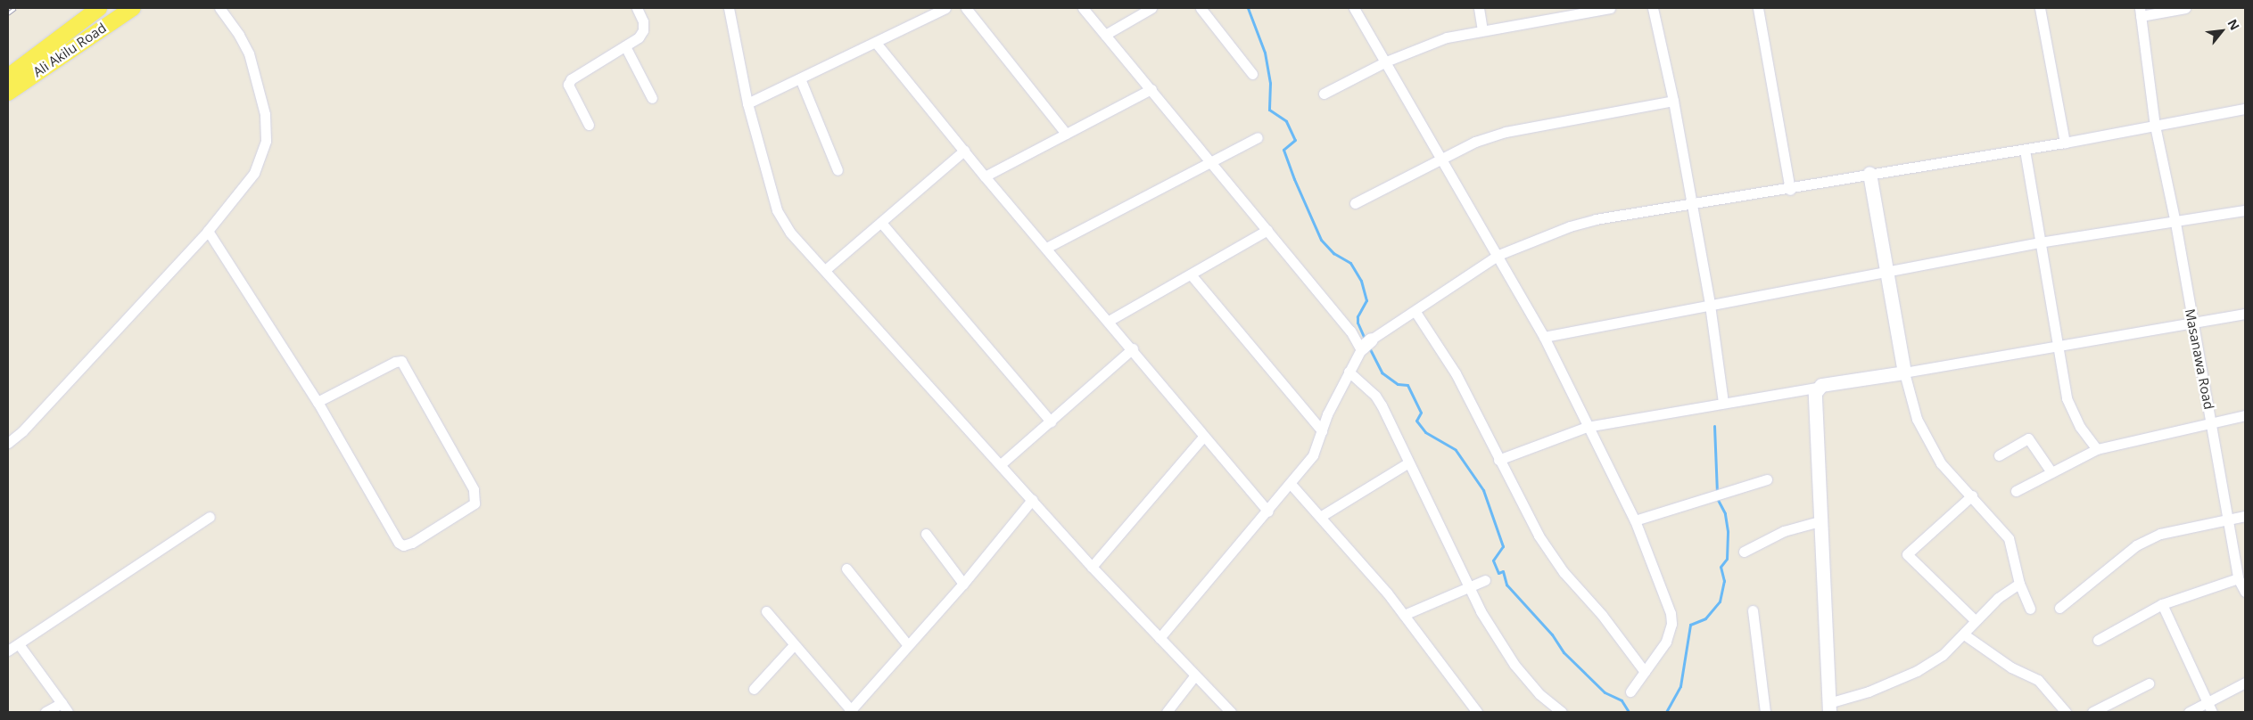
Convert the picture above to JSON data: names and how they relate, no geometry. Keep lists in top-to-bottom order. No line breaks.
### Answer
{"streets":{"main road":["Ali Akilu Road"],"street":["Masanawa Road"]},"north":"top right"}
